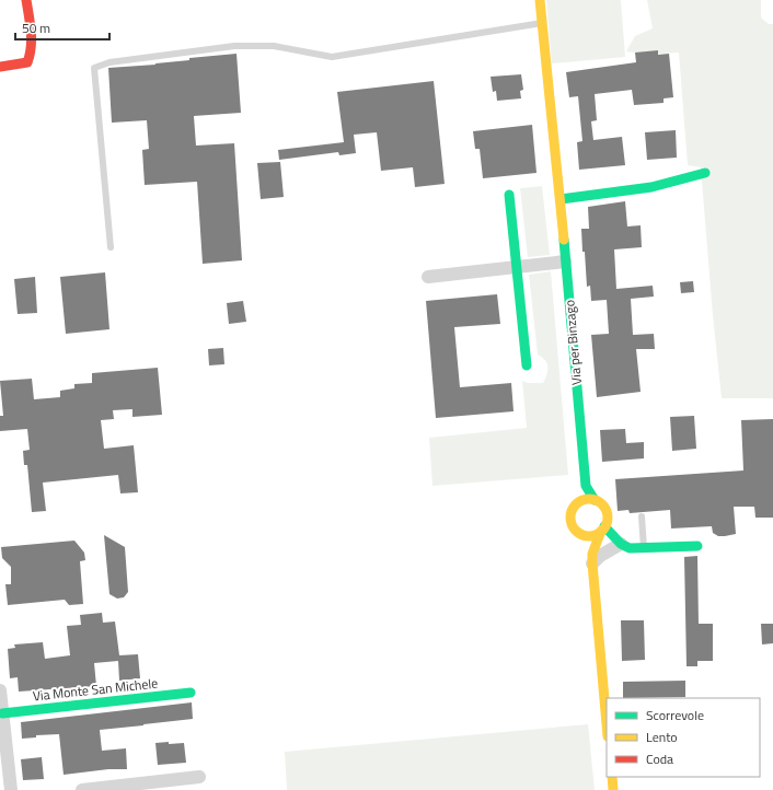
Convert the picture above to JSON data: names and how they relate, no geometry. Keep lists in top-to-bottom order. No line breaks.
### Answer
{"streets":{"main road":["Via per Binzago","Via Monte San Michele"]},"legend":["Scorrevole","Lento","Coda"],"scale_bar":"50 m"}
